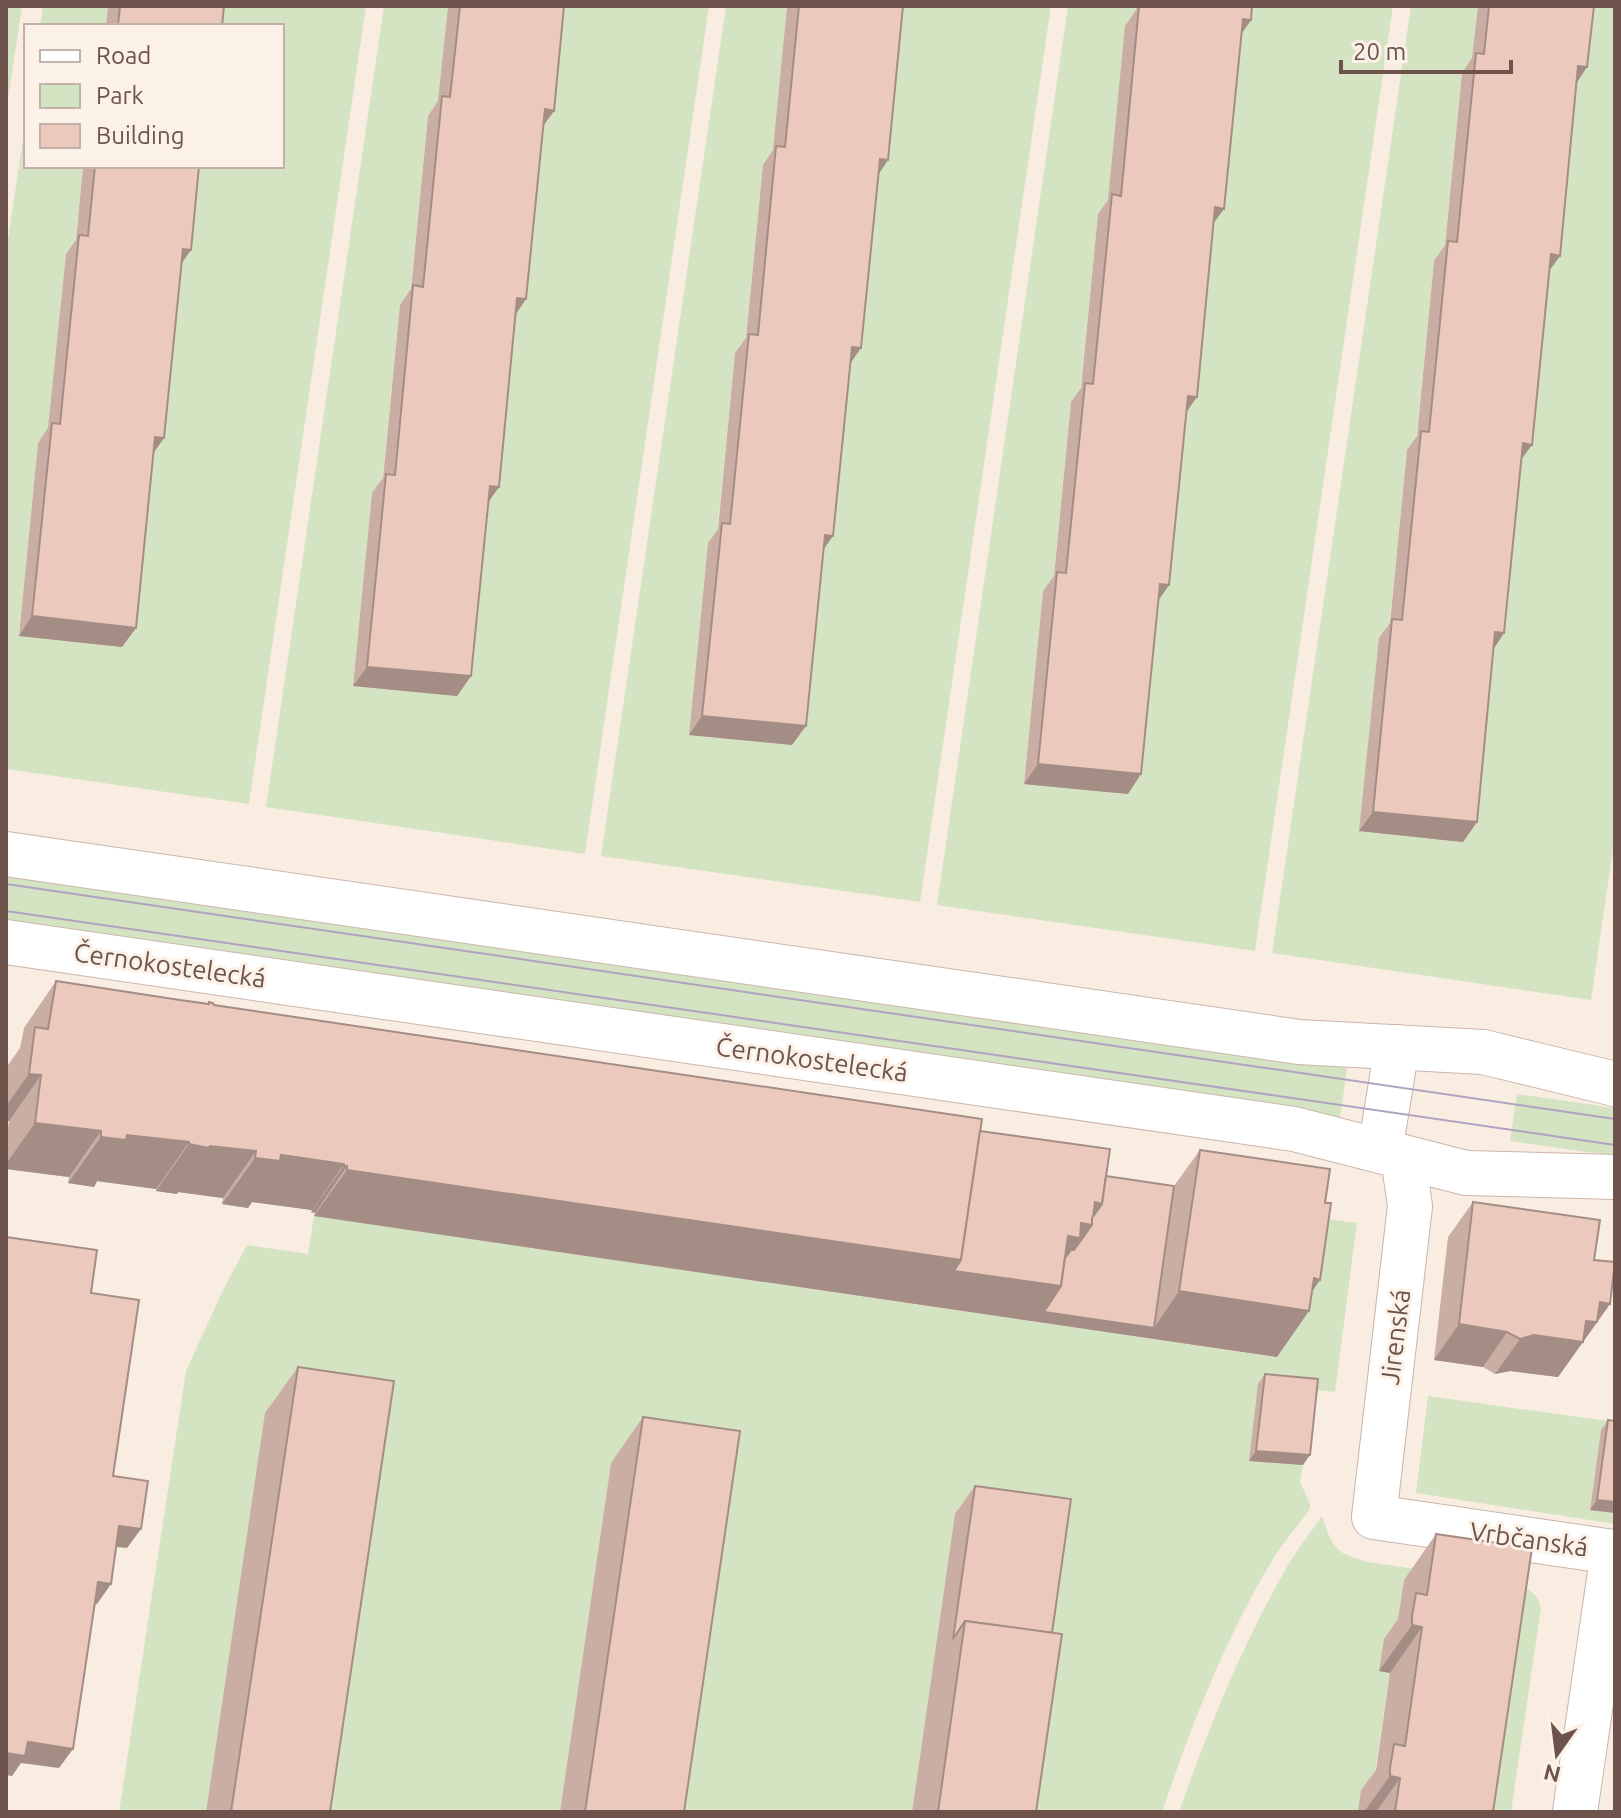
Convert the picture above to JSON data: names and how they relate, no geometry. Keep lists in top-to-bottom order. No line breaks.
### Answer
{"streets":{"main road":["Černokostelecká","Jirenská","Vrbčanská"]},"crossings":[["Černokostelecká","Jirenská"],["Jirenská","Vrbčanská"]],"legend":["Road","Park","Building"],"scale_bar":"20 m","north":"bottom"}
